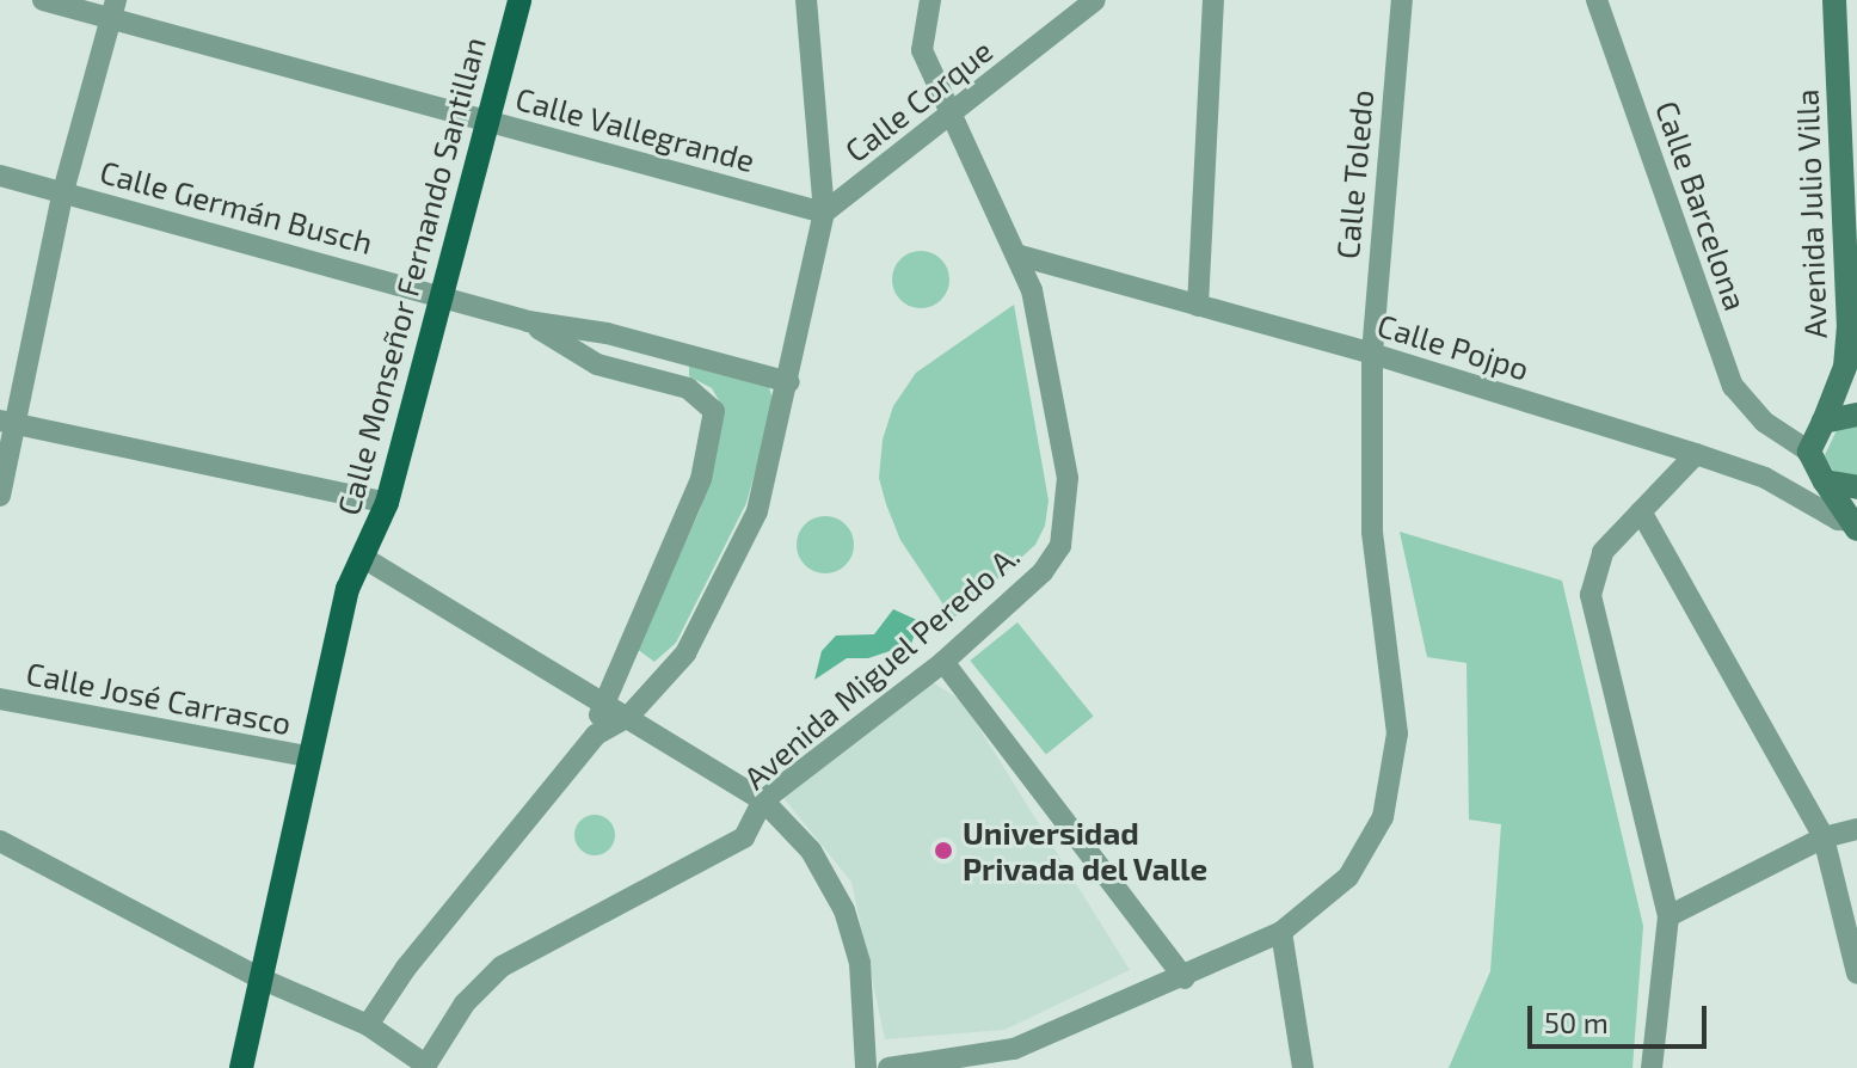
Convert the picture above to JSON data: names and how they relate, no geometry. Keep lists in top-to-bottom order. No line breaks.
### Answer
{"streets":{"main road":["Calle Monseñor Fernando Santillan"],"street":["Calle Corque","Calle Vallegrande","Calle Toledo","Calle Barcelona","Calle Germán Busch","Avenida Julio Villa","Calle Pojpo","Avenida Miguel Peredo A.","Calle José Carrasco"]},"crossings":[["Calle Corque","Calle Vallegrande"],["Calle Corque","Avenida Miguel Peredo A."],["Calle Vallegrande","Calle Monseñor Fernando Santillan"],["Calle Toledo","Calle Pojpo"],["Calle Barcelona","Avenida Julio Villa"],["Calle Germán Busch","Calle Monseñor Fernando Santillan"],["Calle Monseñor Fernando Santillan","Calle José Carrasco"],["Calle Pojpo","Avenida Miguel Peredo A."]],"places":["Universidad Privada del Valle"],"scale_bar":"50 m"}
